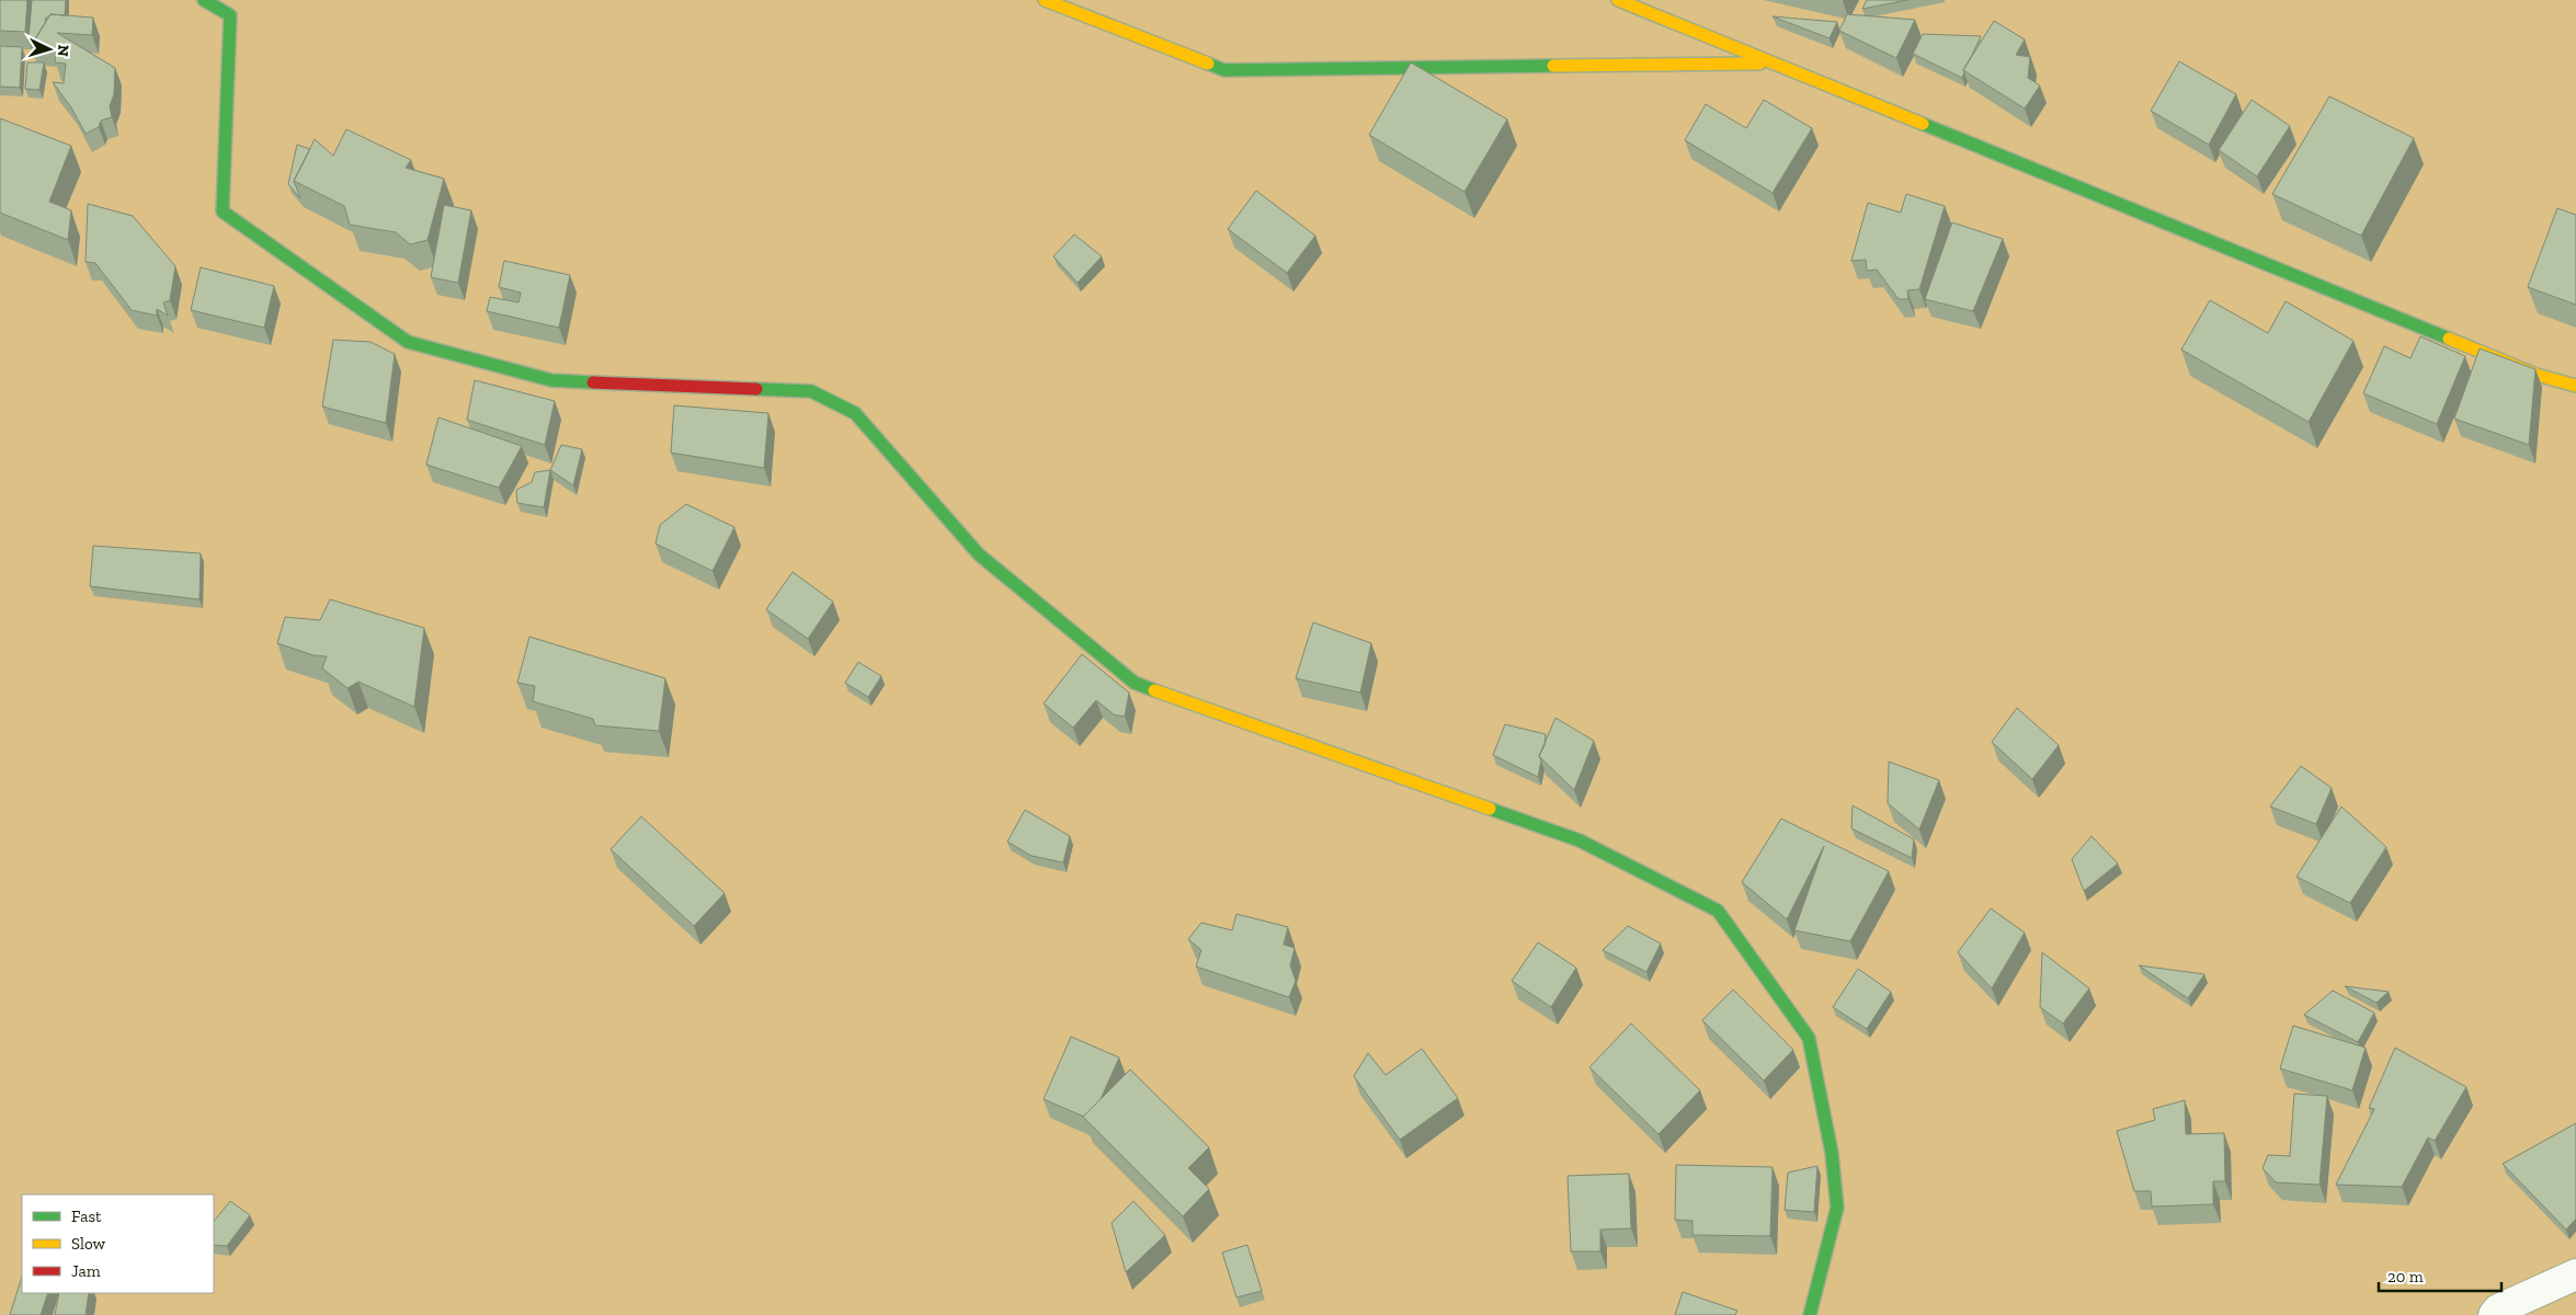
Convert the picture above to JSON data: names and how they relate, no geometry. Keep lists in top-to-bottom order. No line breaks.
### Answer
{"legend":["Fast","Slow","Jam"],"scale_bar":"20 m","north":"right"}
